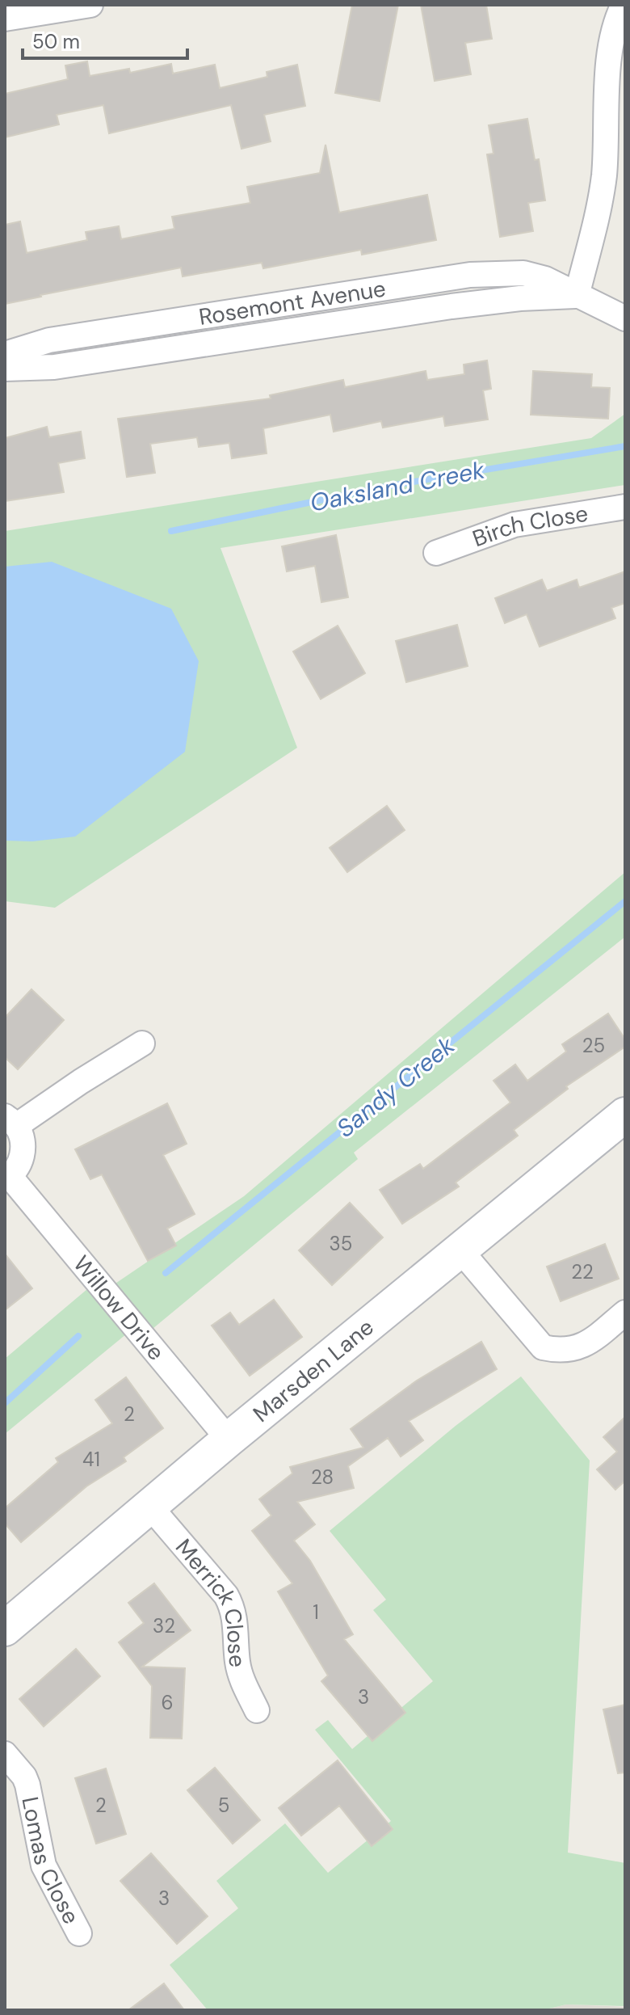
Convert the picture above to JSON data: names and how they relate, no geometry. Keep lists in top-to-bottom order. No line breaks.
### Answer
{"streets":{"main road":["Marsden Lane"],"street":["Rosemont Avenue","Birch Close","Willow Drive","Merrick Close","Lomas Close"]},"crossings":[["Willow Drive","Marsden Lane"],["Marsden Lane","Merrick Close"]],"water":["Oaksland Creek","Sandy Creek"],"house_numbers":["25","35","22","2","41","28","1","32","3","6","2","5","3"],"scale_bar":"50 m"}
